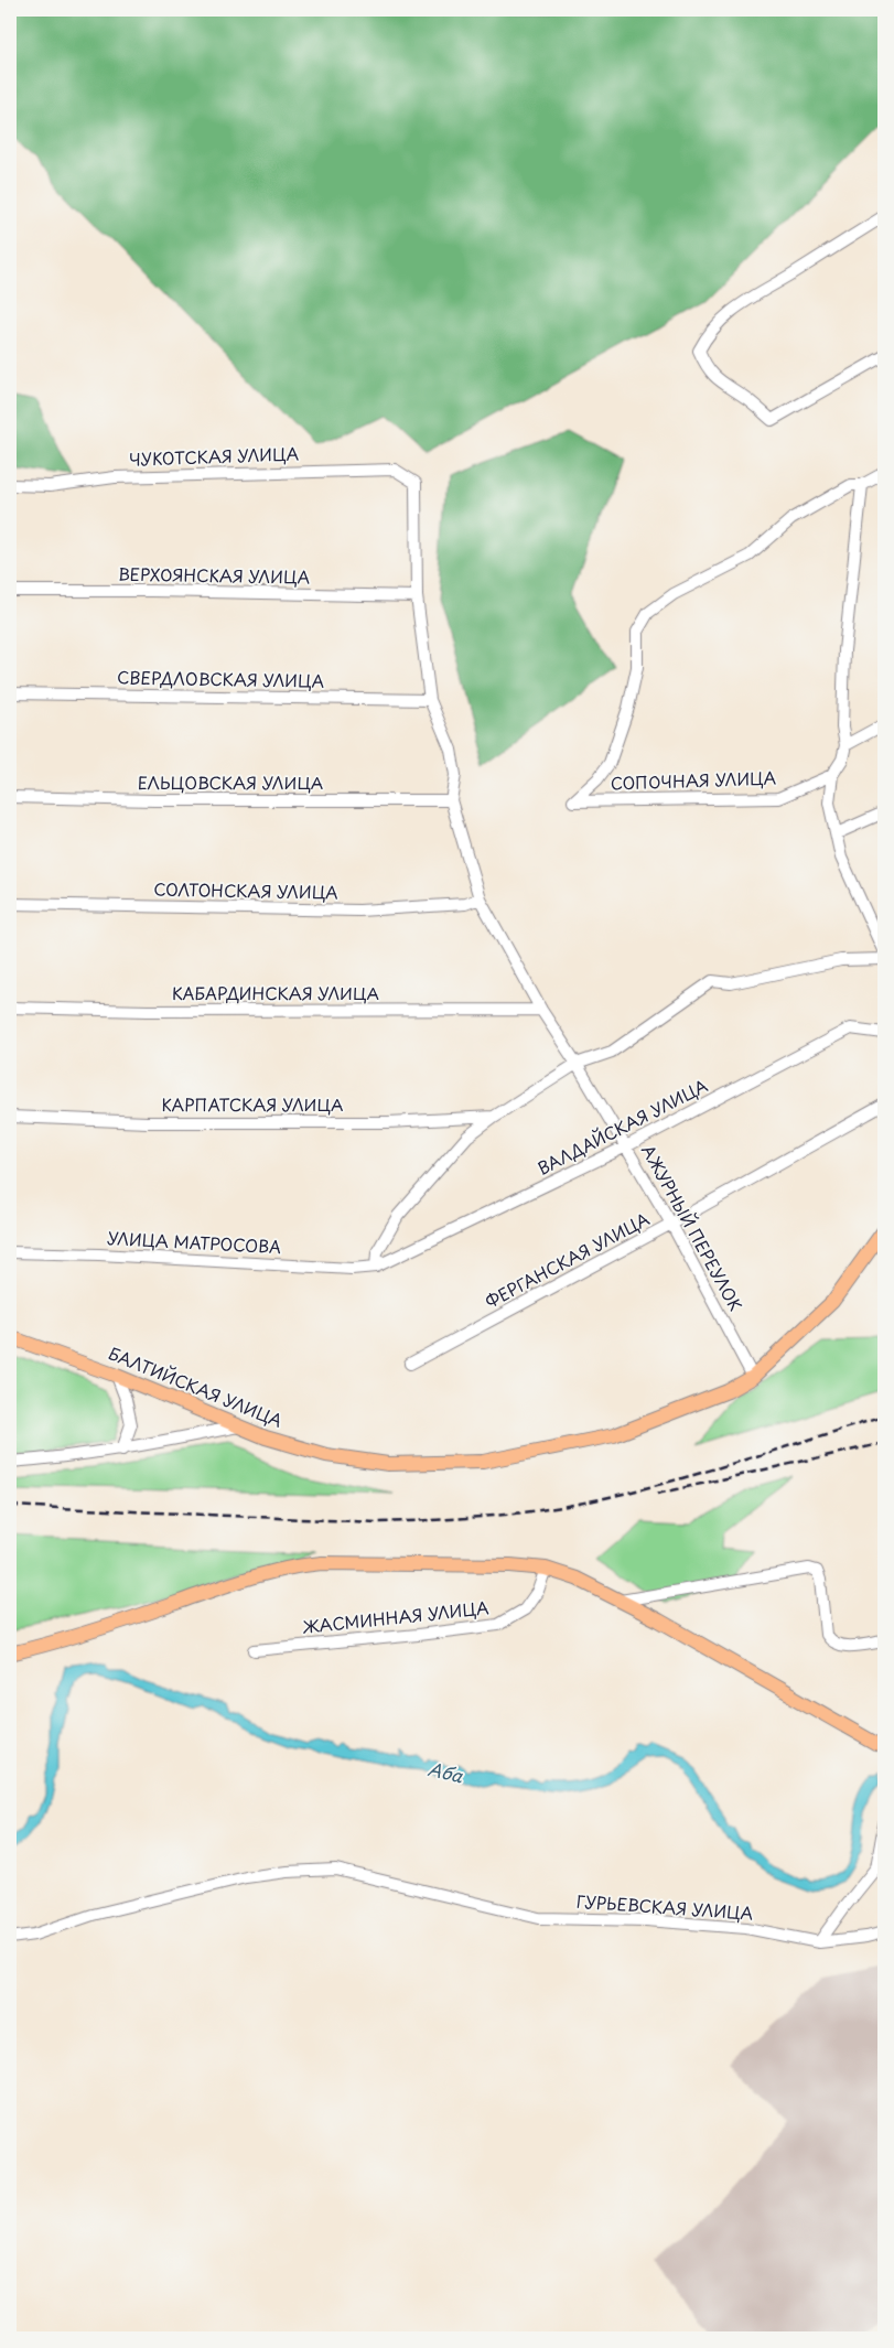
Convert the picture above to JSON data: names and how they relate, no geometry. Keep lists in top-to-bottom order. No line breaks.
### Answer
{"streets":{"main road":["БАЛТИЙСКАЯ УЛИЦА"],"street":["ЧУКОТСКАЯ УЛИЦА","ВЕРХОЯНСКАЯ УЛИЦА","СВЕРДЛОВСКАЯ УЛИЦА","СОПОЧНАЯ УЛИЦА","ЕЛЬЦОВСКАЯ УЛИЦА","СОЛТОНСКАЯ УЛИЦА","КАБАРДИНСКАЯ УЛИЦА","КАРПАТСКАЯ УЛИЦА","ВАЛДАЙСКАЯ УЛИЦА","АЖУРНЫЙ ПЕРЕУЛОК","УЛИЦА МАТРОСОВА","ФЕРГАНСКАЯ УЛИЦА","ЖАСМИННАЯ УЛИЦА","ГУРЬЕВСКАЯ УЛИЦА"]},"crossings":[["ЧУКОТСКАЯ УЛИЦА","ВЕРХОЯНСКАЯ УЛИЦА"],["ЕЛЬЦОВСКАЯ УЛИЦА","АЖУРНЫЙ ПЕРЕУЛОК"],["СОЛТОНСКАЯ УЛИЦА","АЖУРНЫЙ ПЕРЕУЛОК"],["КАБАРДИНСКАЯ УЛИЦА","АЖУРНЫЙ ПЕРЕУЛОК"],["КАРПАТСКАЯ УЛИЦА","ВАЛДАЙСКАЯ УЛИЦА"],["КАРПАТСКАЯ УЛИЦА","АЖУРНЫЙ ПЕРЕУЛОК"],["КАРПАТСКАЯ УЛИЦА","УЛИЦА МАТРОСОВА"],["ВАЛДАЙСКАЯ УЛИЦА","АЖУРНЫЙ ПЕРЕУЛОК"],["ВАЛДАЙСКАЯ УЛИЦА","УЛИЦА МАТРОСОВА"],["АЖУРНЫЙ ПЕРЕУЛОК","ФЕРГАНСКАЯ УЛИЦА"],["АЖУРНЫЙ ПЕРЕУЛОК","БАЛТИЙСКАЯ УЛИЦА"]],"water":["Аба"]}
